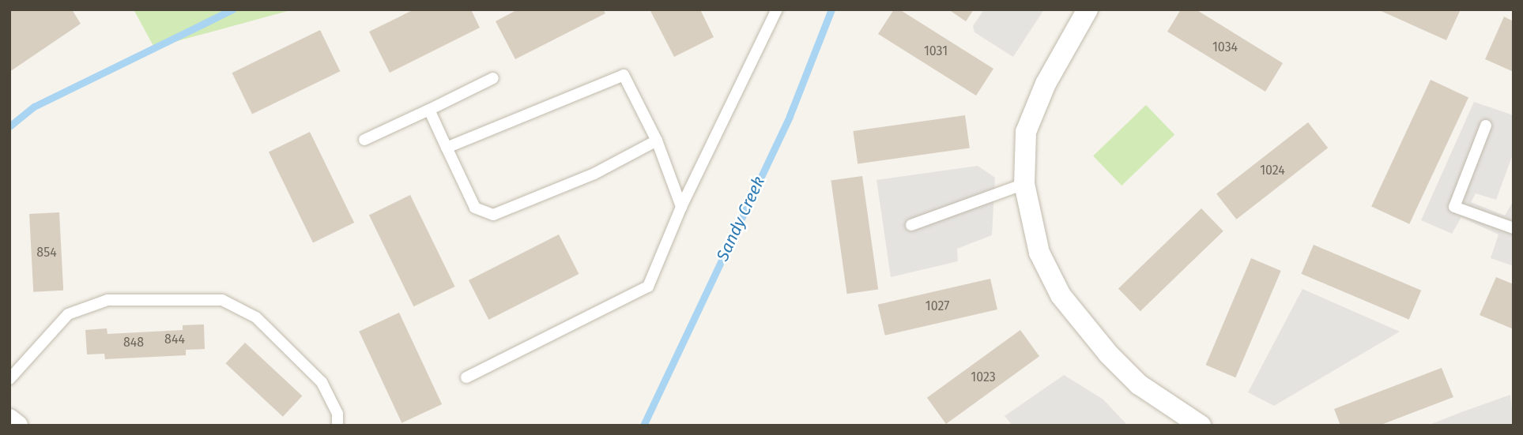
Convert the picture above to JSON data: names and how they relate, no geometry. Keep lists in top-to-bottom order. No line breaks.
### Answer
{"water":["Sandy Creek"],"house_numbers":["1034","1031","1024","854","1027","844","848","1023"]}
